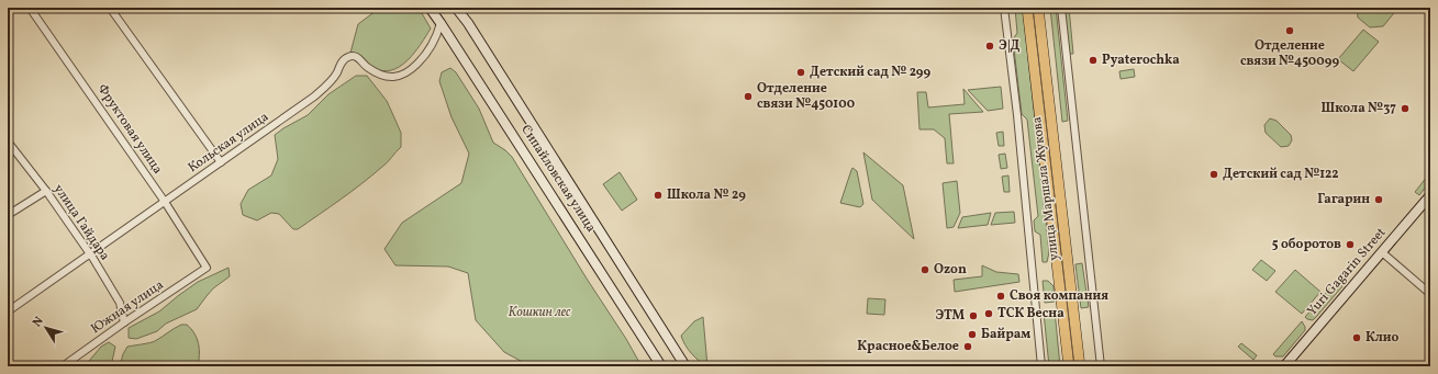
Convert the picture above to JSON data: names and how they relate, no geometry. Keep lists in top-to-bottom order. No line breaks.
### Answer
{"streets":{"main road":["Сипайловская улица","улица Маршала Жукова","Yuri Gagarin Street"],"street":["Фруктовая улица","Кольская улица","улица Гайдара","Южная улица"]},"crossings":[["Фруктовая улица","Кольская улица"],["Фруктовая улица","Южная улица"],["Кольская улица","Сипайловская улица"],["Кольская улица","улица Гайдара"],["улица Гайдара","Южная улица"]],"parks":["Кошкин лес"],"places":["Отделение связи №450099","Э|Д","Pyaterochka","Детский сад № 299","Отделение связи №450100","Школа №37","Детский сад №122","Школа № 29","Гагарин","5 оборотов","Ozon","Своя компания","ТСК Весна","ЭТМ","Байрам","Клио","Красное&Белое"],"north":"top left"}
